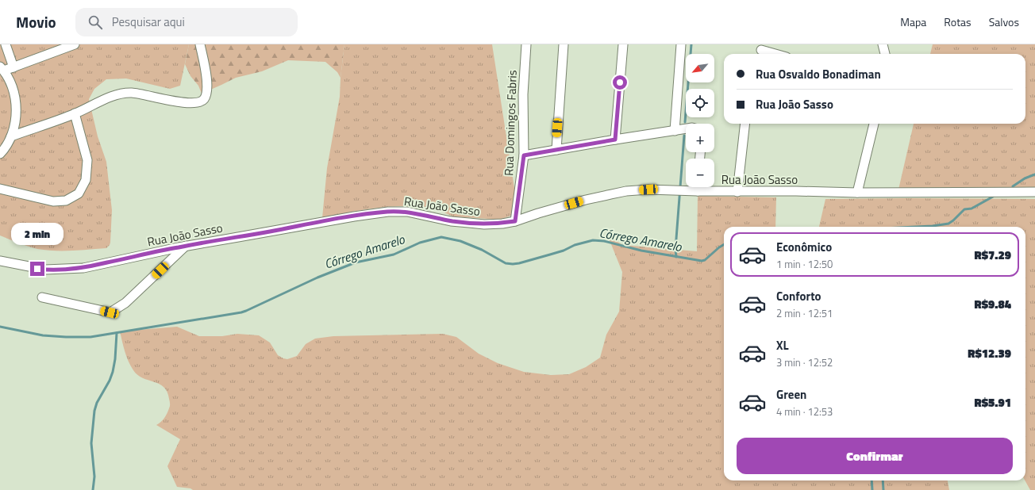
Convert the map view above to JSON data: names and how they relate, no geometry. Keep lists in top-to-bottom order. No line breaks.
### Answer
{"streets":{"street":["Rua Domingos Fabris","Rua João Sasso"]},"crossings":[["Rua Domingos Fabris","Rua João Sasso"]],"water":["Córrego Amarelo"],"north":"bottom left","page":{"header":"Movio","search":"Pesquisar aqui","nav":["Mapa","Rotas","Salvos"],"map_buttons":["+","−"],"banner":["Rua Osvaldo Bonadiman","Rua João Sasso"],"bubble":"2 min","list":[{"name":"Econômico","note":"1 min · 12:50","value":"R$7.29"},{"name":"Conforto","note":"2 min · 12:51","value":"R$9.84"},{"name":"XL","note":"3 min · 12:52","value":"R$12.39"},{"name":"Green","note":"4 min · 12:53","value":"R$5.91"}],"buttons":"Confirmar"}}
